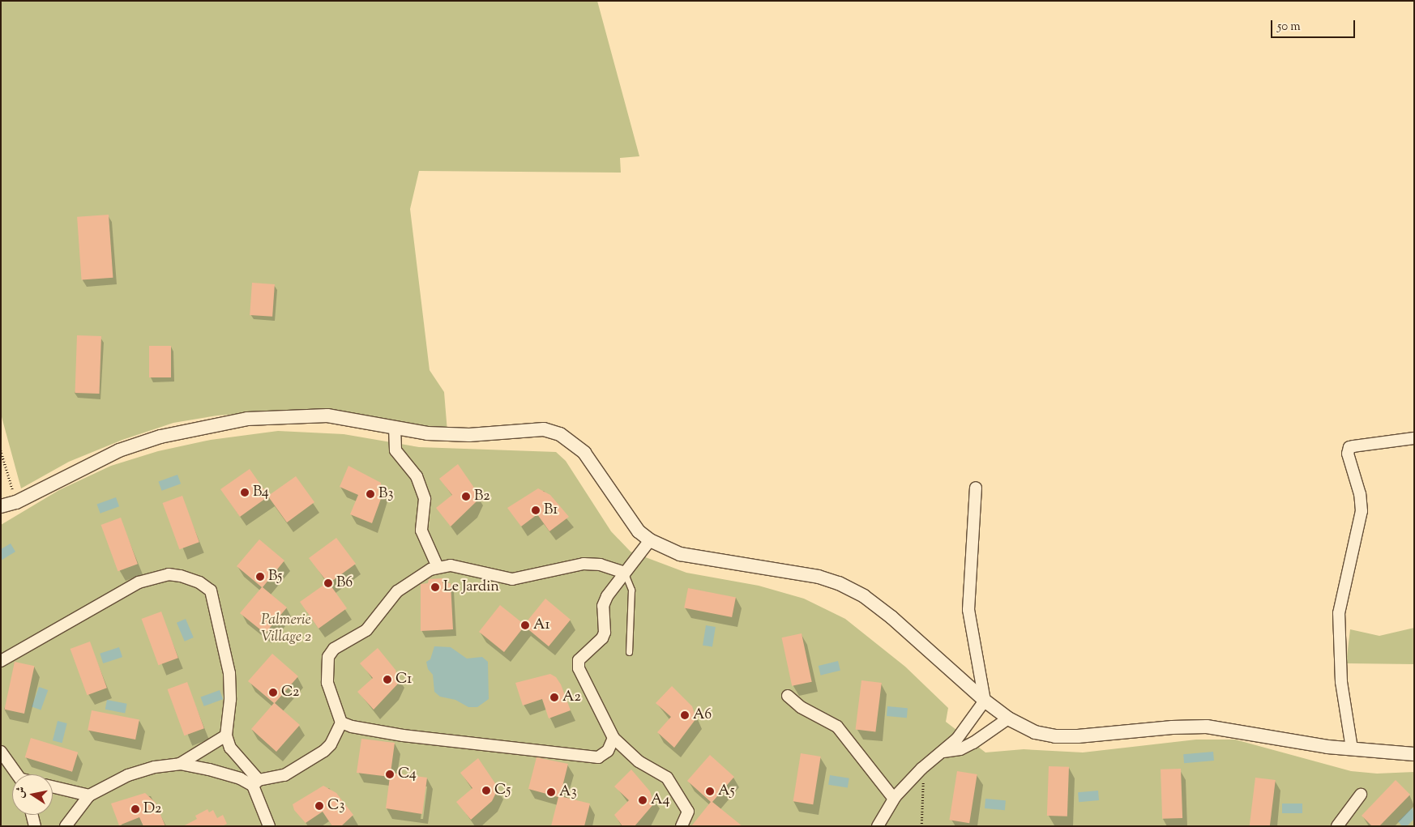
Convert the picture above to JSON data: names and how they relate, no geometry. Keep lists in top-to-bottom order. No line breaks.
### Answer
{"parks":["Palmerie Village 2"],"places":["B4","B3","B2","B1","B5","B6","Le Jardin","A1","C1","C2","A2","A6","C4","C5","A5","A3","A4","C3","D2"],"scale_bar":"50 m","north":"left"}
